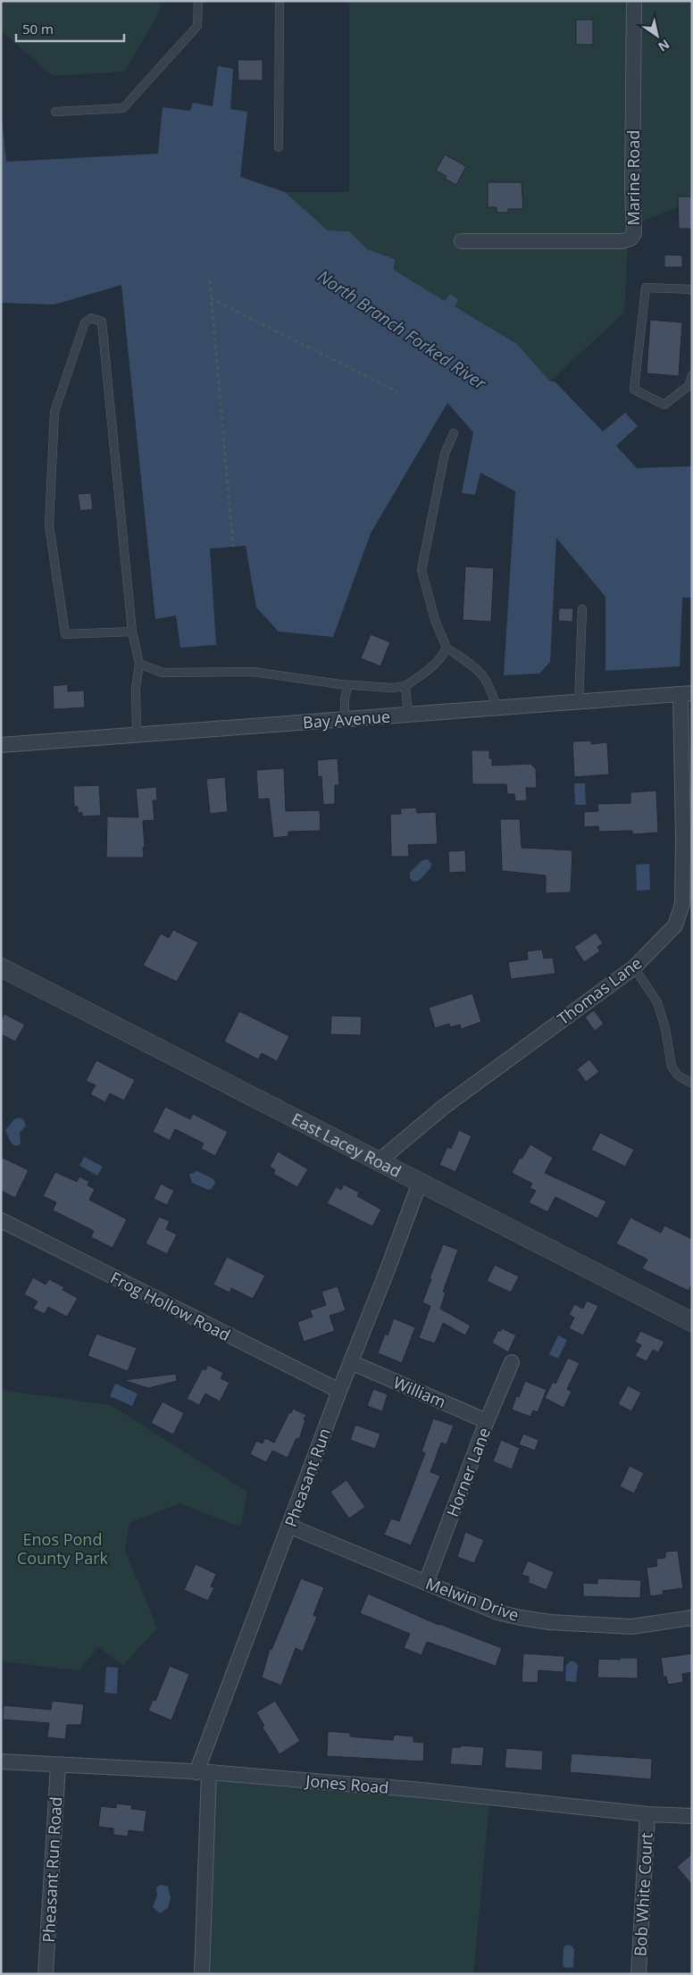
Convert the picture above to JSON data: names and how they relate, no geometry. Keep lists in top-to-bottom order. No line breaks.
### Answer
{"streets":{"street":["Marine Road","Bay Avenue","Thomas Lane","East Lacey Road","Frog Hollow Road","William","Horner Lane","Pheasant Run","Melwin Drive","Jones Road","Pheasant Run Road","Bob White Court"]},"crossings":[["Bay Avenue","Thomas Lane"],["Thomas Lane","East Lacey Road"],["East Lacey Road","Pheasant Run"],["Frog Hollow Road","Pheasant Run"],["William","Horner Lane"],["William","Pheasant Run"],["Horner Lane","Melwin Drive"],["Pheasant Run","Melwin Drive"],["Pheasant Run","Jones Road"],["Jones Road","Pheasant Run Road"],["Jones Road","Bob White Court"]],"water":["North Branch Forked River"],"parks":["Enos Pond County Park"],"scale_bar":"50 m","north":"bottom right"}
